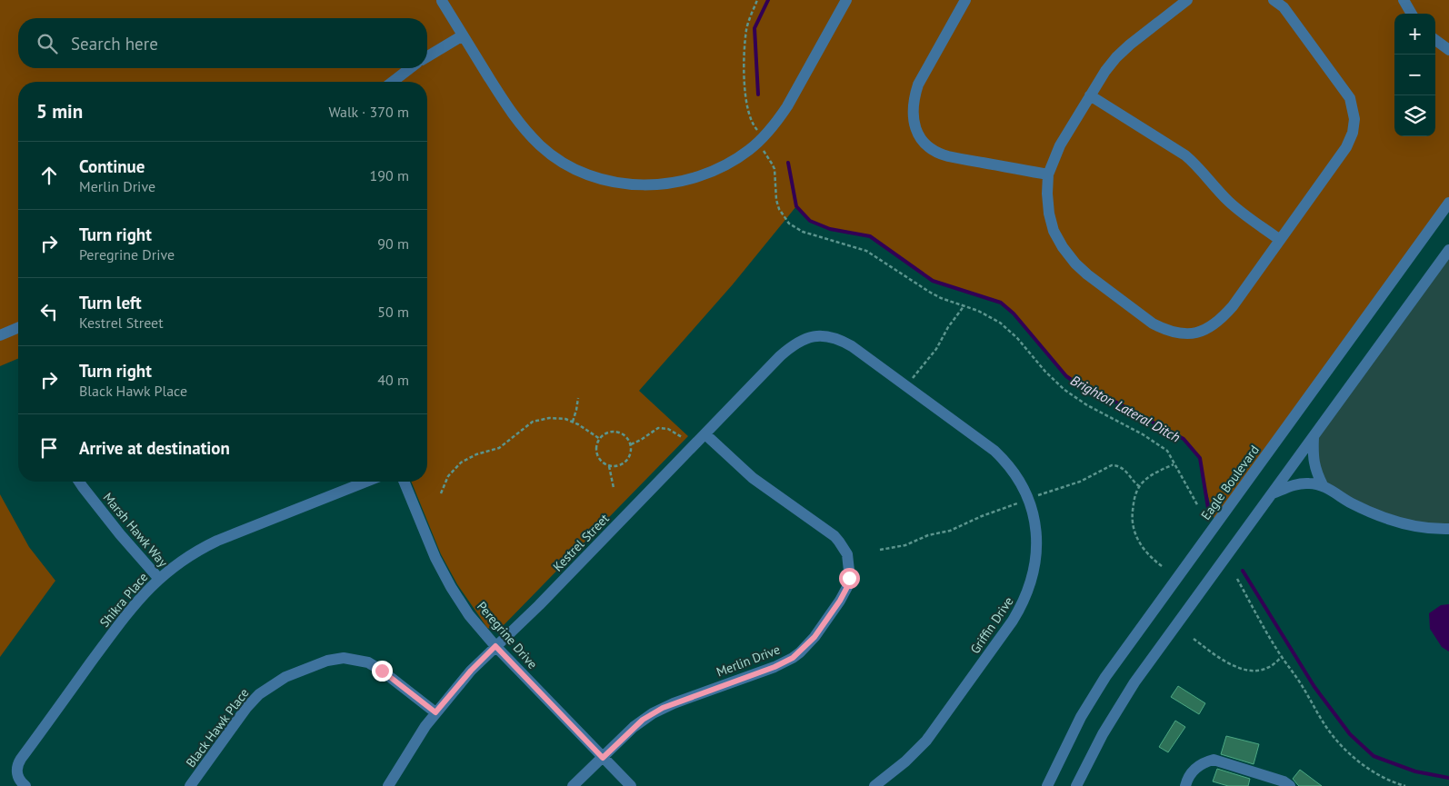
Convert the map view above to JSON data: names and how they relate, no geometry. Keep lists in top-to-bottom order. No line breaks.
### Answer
{"streets":{"street":["Eagle Boulevard","Marsh Hawk Way","Kestrel Street","Shikra Place","Griffin Drive","Peregrine Drive","Merlin Drive","Black Hawk Place"]},"crossings":[["Marsh Hawk Way","Shikra Place"],["Kestrel Street","Griffin Drive"],["Kestrel Street","Peregrine Drive"],["Kestrel Street","Merlin Drive"],["Kestrel Street","Black Hawk Place"],["Peregrine Drive","Merlin Drive"]],"water":["Brighton Lateral Ditch"],"page":{"map_buttons":["+","−"],"search":"Search here","heading":["5 min","Walk · 370 m"],"list":[["Continue","Merlin Drive","190 m"],["Turn right","Peregrine Drive","90 m"],["Turn left","Kestrel Street","50 m"],["Turn right","Black Hawk Place","40 m"],"Arrive at destination"]}}
